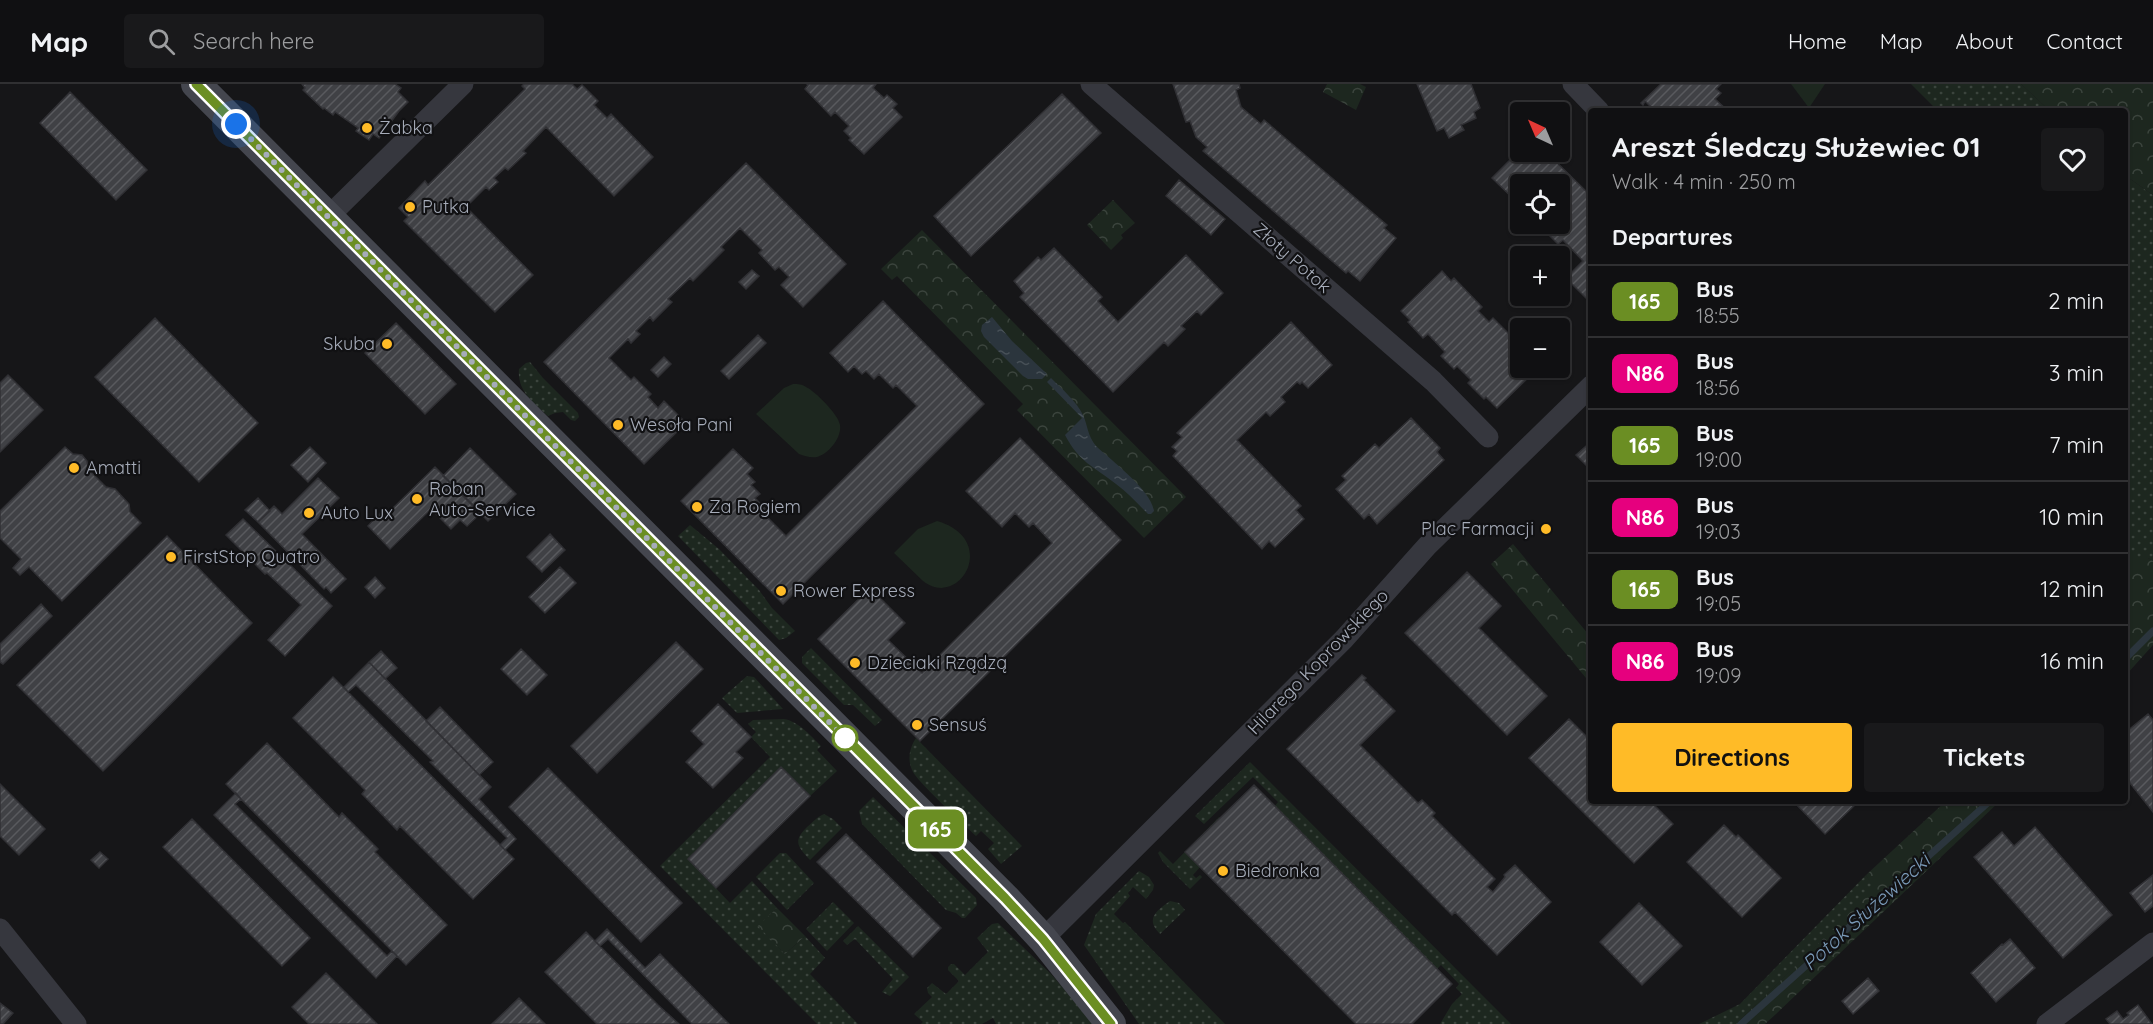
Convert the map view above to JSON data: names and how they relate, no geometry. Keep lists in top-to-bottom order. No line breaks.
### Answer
{"streets":{"street":["Złoty Potok","Hilarego Koprowskiego"]},"water":["Potok Służewiecki"],"places":["Żabka","Putka","Skuba","Wesoła Pani","Amatti","Roban Auto-Service","Za Rogiem","Auto Lux","Plac Farmacji","FirstStop Quatro","Rower Express","Dzieciaki Rządzą","Sensuś","Biedronka"],"lines":["bus line 165"],"north":"top left","page":{"header":"Map","search":"Search here","nav":["Home","Map","About","Contact"],"on_map":"165","map_buttons":["+","−"],"heading":[["Areszt Śledczy Służewiec 01","Walk · 4 min · 250 m"],"Departures"],"list":[{"mark":"165","name":"Bus","note":"18:55","value":"2 min"},{"mark":"N86","name":"Bus","note":"18:56","value":"3 min"},{"mark":"165","name":"Bus","note":"19:00","value":"7 min"},{"mark":"N86","name":"Bus","note":"19:03","value":"10 min"},{"mark":"165","name":"Bus","note":"19:05","value":"12 min"},{"mark":"N86","name":"Bus","note":"19:09","value":"16 min"}],"buttons":["Directions","Tickets"]}}
